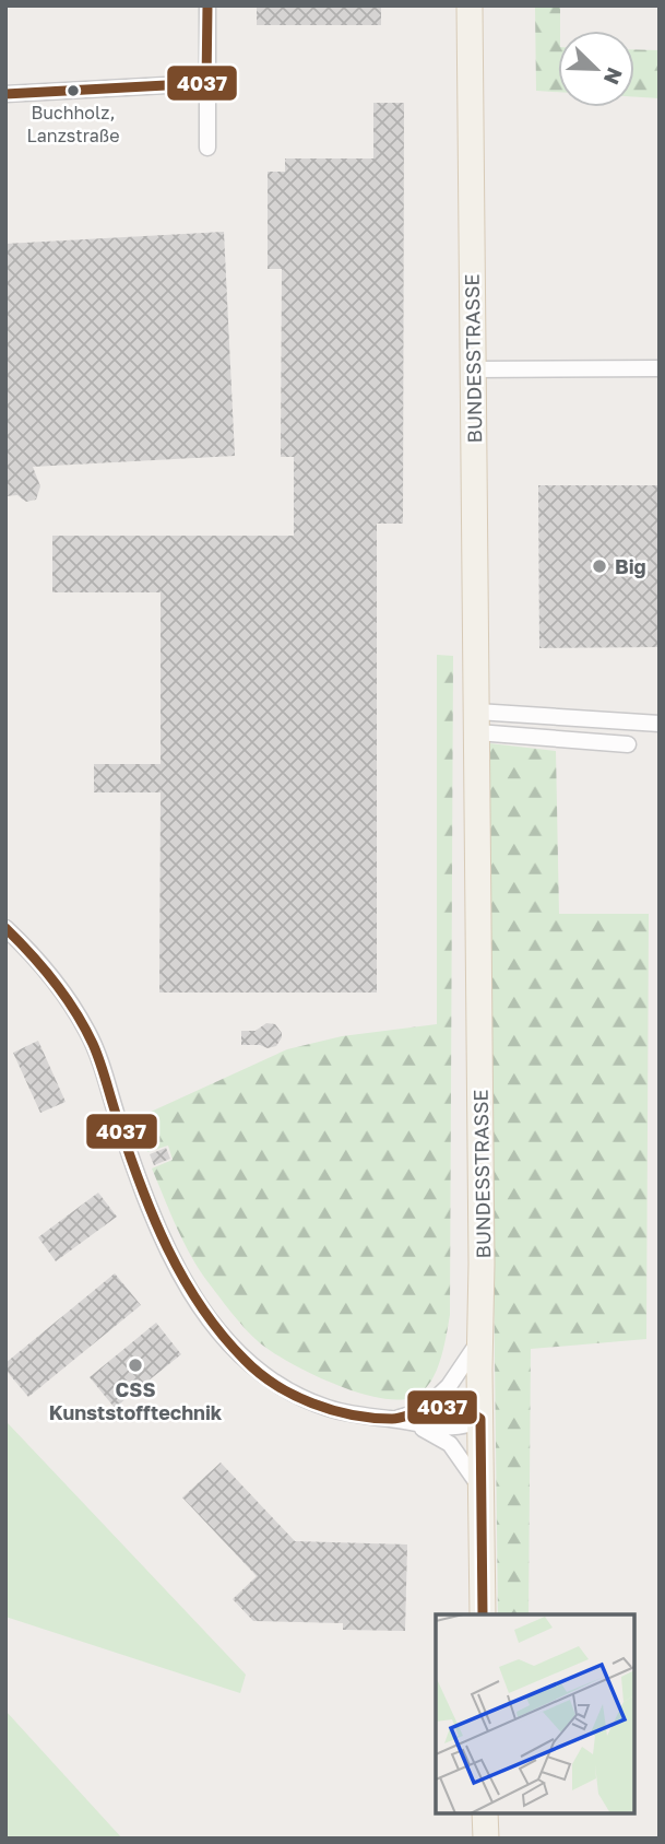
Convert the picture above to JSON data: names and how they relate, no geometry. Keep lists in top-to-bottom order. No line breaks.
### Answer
{"streets":{"main road":["BUNDESSTRASSE"]},"places":["Buchholz, Lanzstraße","Big","CSS Kunststofftechnik"],"lines":["transit line 4037"],"north":"bottom right"}
